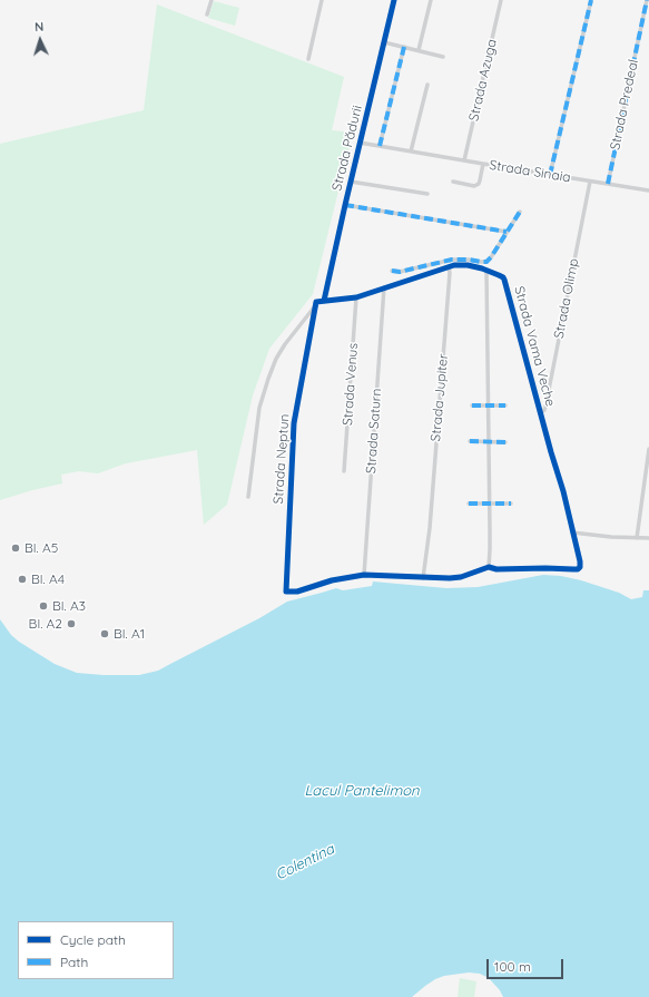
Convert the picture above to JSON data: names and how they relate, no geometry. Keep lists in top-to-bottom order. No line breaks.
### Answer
{"streets":{"street":["Strada Azuga","Strada Predeal","Strada Pădurii","Strada Sinaia","Strada Olimp","Strada Vama Veche","Strada Venus","Strada Jupiter","Strada Saturn","Strada Neptun"]},"crossings":[["Strada Azuga","Strada Sinaia"],["Strada Predeal","Strada Sinaia"],["Strada Pădurii","Strada Sinaia"],["Strada Pădurii","Strada Vama Veche"],["Strada Sinaia","Strada Olimp"],["Strada Olimp","Strada Vama Veche"],["Strada Vama Veche","Strada Venus"],["Strada Vama Veche","Strada Jupiter"],["Strada Vama Veche","Strada Saturn"],["Strada Vama Veche","Strada Neptun"],["Strada Saturn","Strada Neptun"]],"water":["Lacul Pantelimon","Colentina"],"places":["Bl. A5","Bl. A4","Bl. A3","Bl. A2","Bl. A1"],"legend":["Cycle path","Path"],"scale_bar":"100 m","north":"top"}
